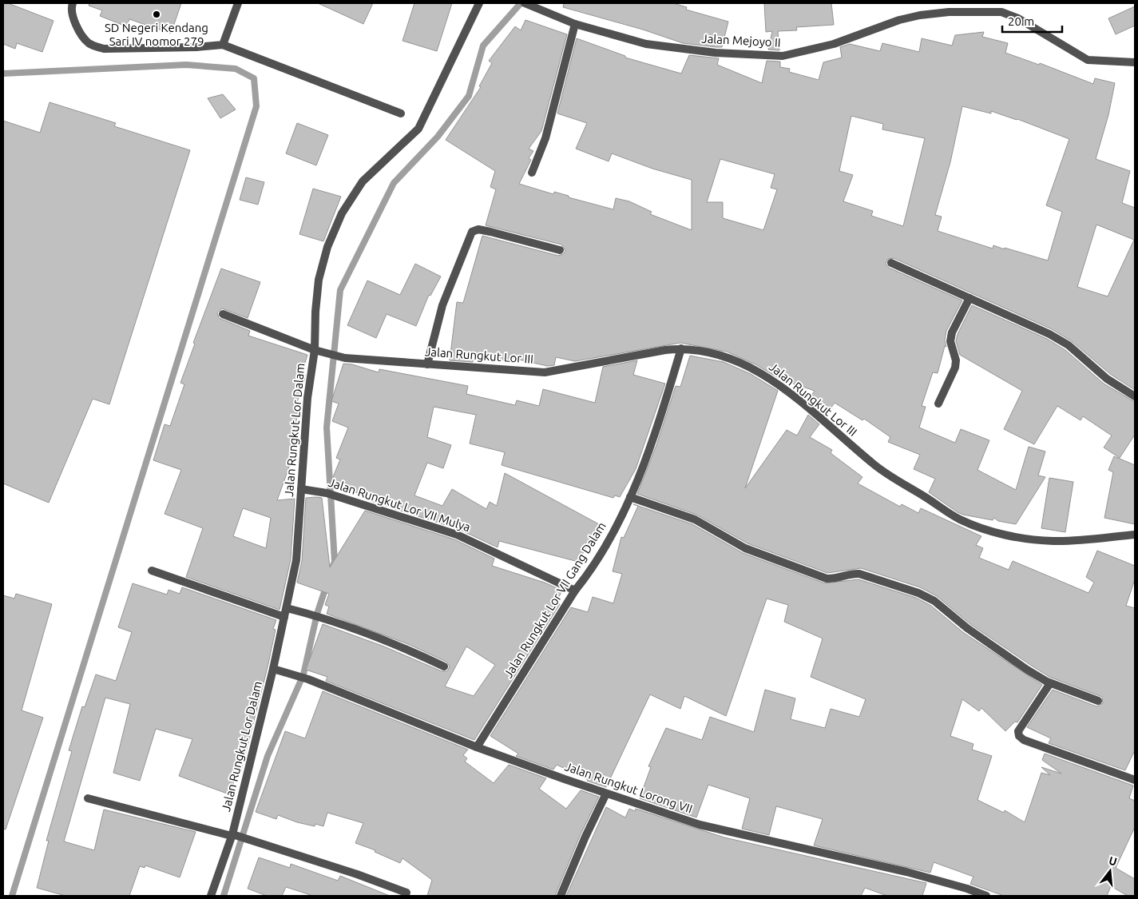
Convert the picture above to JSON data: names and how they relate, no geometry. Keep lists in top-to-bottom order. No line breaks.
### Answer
{"streets":{"street":["Jalan Mejoyo II","Jalan Rungkut Lor III","Jalan Rungkut Lor Dalam","Jalan Rungkut Lor VII Mulya","Jalan Rungkut Lor VII Gang Dalam","Jalan Rungkut Lorong VII"]},"crossings":[["Jalan Rungkut Lor III","Jalan Rungkut Lor Dalam"],["Jalan Rungkut Lor III","Jalan Rungkut Lor VII Gang Dalam"],["Jalan Rungkut Lor Dalam","Jalan Rungkut Lor VII Mulya"],["Jalan Rungkut Lor Dalam","Jalan Rungkut Lorong VII"],["Jalan Rungkut Lor VII Mulya","Jalan Rungkut Lor VII Gang Dalam"],["Jalan Rungkut Lor VII Gang Dalam","Jalan Rungkut Lorong VII"]],"places":["SD Negeri Kendang Sari IV nomor 279"],"scale_bar":"20 m","north":"top"}
